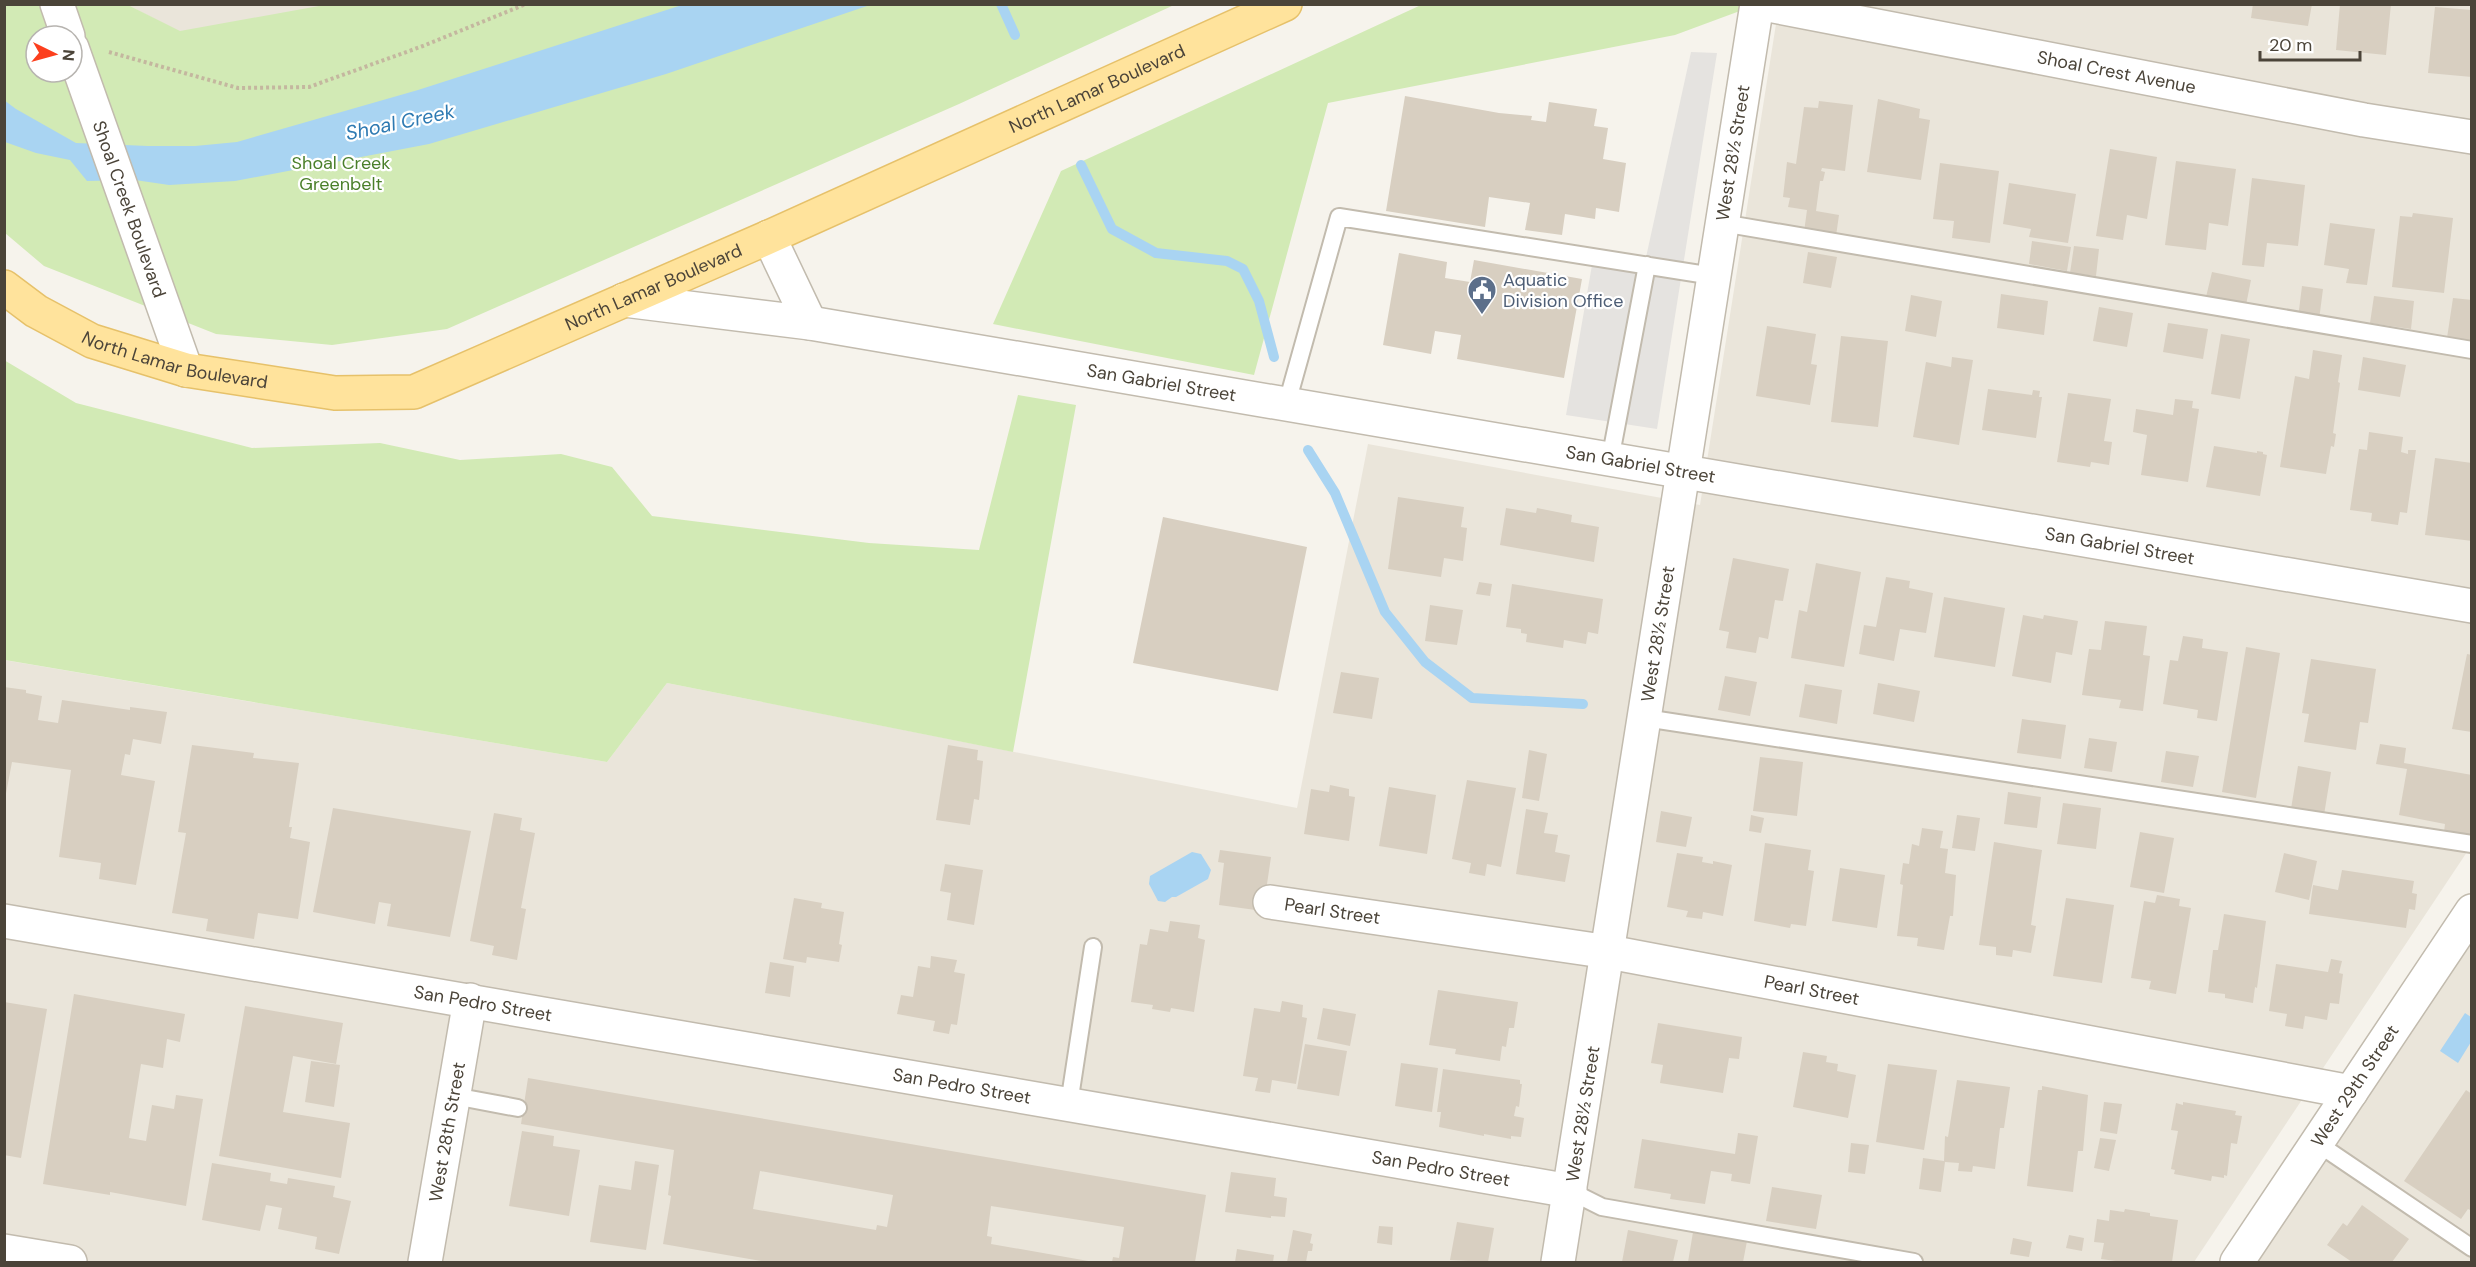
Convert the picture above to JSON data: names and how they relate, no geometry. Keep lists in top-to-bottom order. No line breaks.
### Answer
{"streets":{"main road":["North Lamar Boulevard"],"street":["Shoal Crest Avenue","West 28½ Street","Shoal Creek Boulevard","San Gabriel Street","Pearl Street","San Pedro Street","West 29th Street","West 28th Street"]},"crossings":[["North Lamar Boulevard","Shoal Creek Boulevard"],["North Lamar Boulevard","San Gabriel Street"],["West 28½ Street","San Gabriel Street"],["West 28½ Street","Pearl Street"],["West 28½ Street","San Pedro Street"],["Pearl Street","West 29th Street"],["San Pedro Street","West 28th Street"]],"water":["Shoal Creek"],"parks":["Shoal Creek Greenbelt"],"places":{"public building":["Aquatic Division Office"]},"scale_bar":"20 m","north":"right"}
